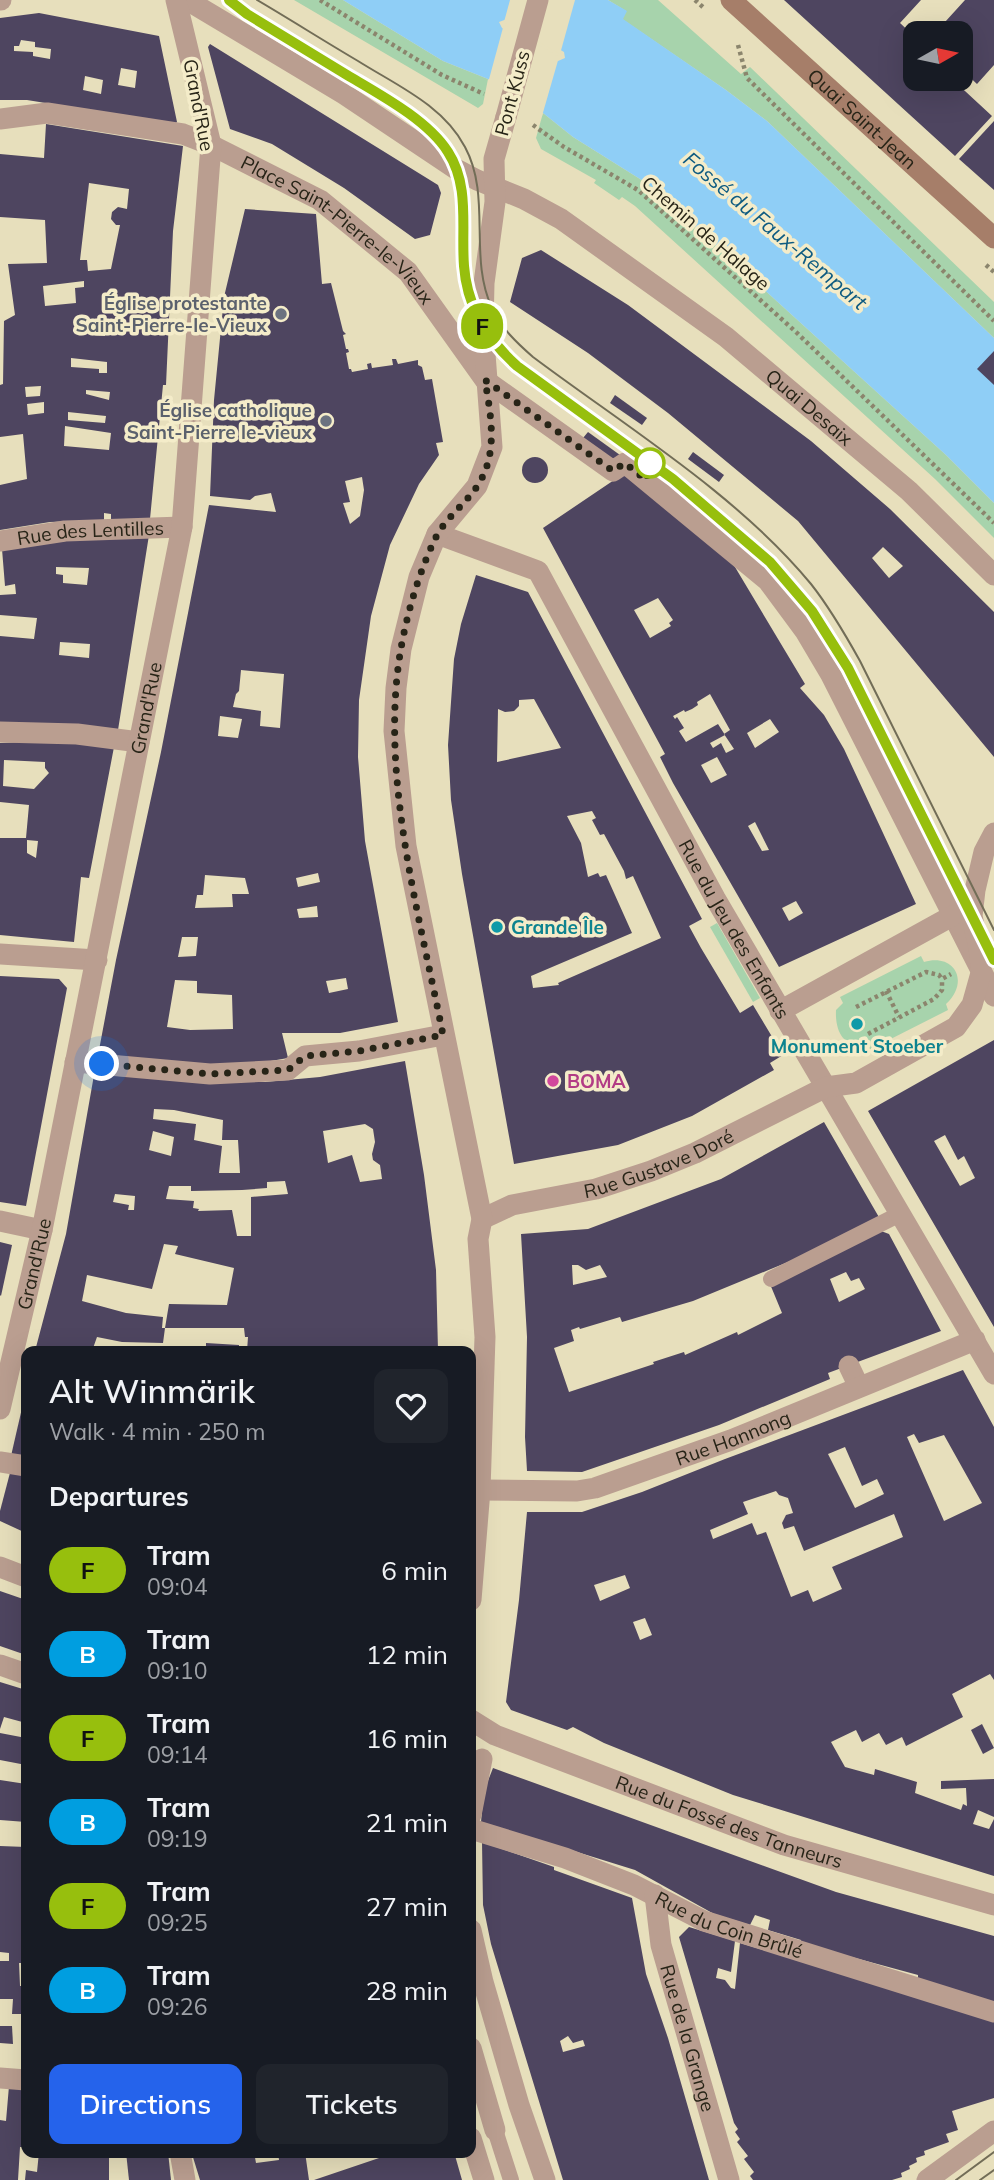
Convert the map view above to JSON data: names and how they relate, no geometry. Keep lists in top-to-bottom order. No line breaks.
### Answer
{"streets":{"street":["Pont Kuss","Grand'Rue","Quai Saint-Jean","Place Saint-Pierre-le-Vieux","Quai Desaix","Rue des Lentilles","Rue du Jeu des Enfants","Rue Gustave Doré","Rue Hannong","Rue du Fossé des Tanneurs","Rue du Coin Brûlé","Rue de la Grange"],"path":["Chemin de Halage"]},"crossings":[["Pont Kuss","Place Saint-Pierre-le-Vieux"],["Pont Kuss","Quai Desaix"],["Grand'Rue","Place Saint-Pierre-le-Vieux"],["Grand'Rue","Rue des Lentilles"],["Place Saint-Pierre-le-Vieux","Rue du Jeu des Enfants"],["Place Saint-Pierre-le-Vieux","Rue Gustave Doré"],["Place Saint-Pierre-le-Vieux","Rue Hannong"],["Rue du Jeu des Enfants","Rue Gustave Doré"],["Rue du Jeu des Enfants","Rue Hannong"],["Rue du Coin Brûlé","Rue de la Grange"]],"water":["Fossé du Faux-Rempart"],"places":["Église protestante Saint-Pierre-le-Vieux","Église catholique Saint-Pierre le-vieux","Grande Île","Monument Stoeber","BOMA"],"lines":["tram line F"],"north":"right","page":{"on_map":"F","heading":[["Alt Winmärik","Walk · 4 min · 250 m"],"Departures"],"list":[{"mark":"F","name":"Tram","note":"09:04","value":"6 min"},{"mark":"B","name":"Tram","note":"09:10","value":"12 min"},{"mark":"F","name":"Tram","note":"09:14","value":"16 min"},{"mark":"B","name":"Tram","note":"09:19","value":"21 min"},{"mark":"F","name":"Tram","note":"09:25","value":"27 min"},{"mark":"B","name":"Tram","note":"09:26","value":"28 min"}],"buttons":["Directions","Tickets"]}}
